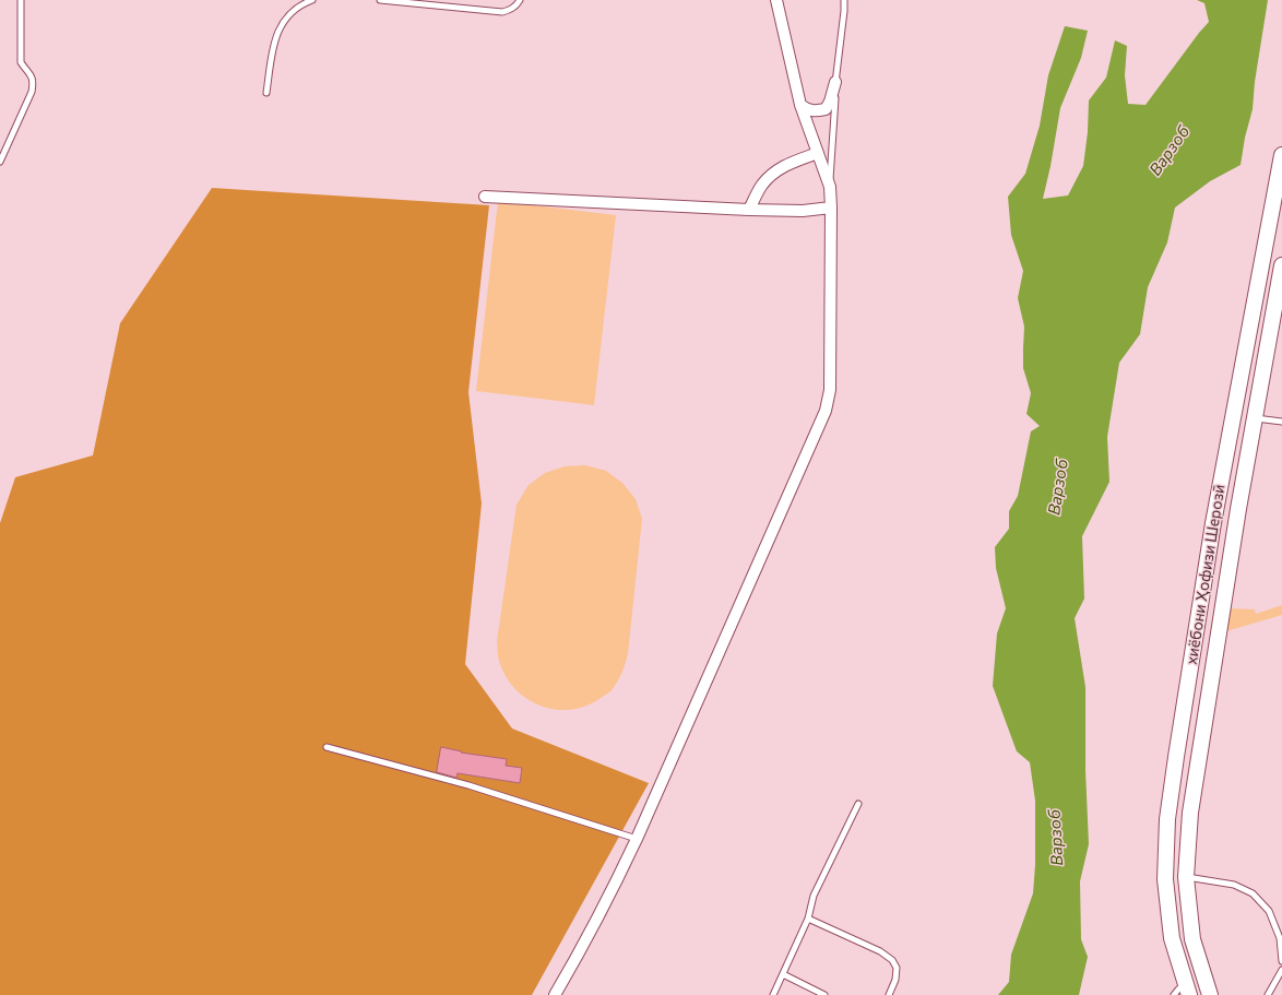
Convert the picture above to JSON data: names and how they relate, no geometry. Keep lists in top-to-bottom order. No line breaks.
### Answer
{"streets":{"main road":["хиёбони Ҳофизи Шерозӣ"]},"water":["Варзоб"]}
